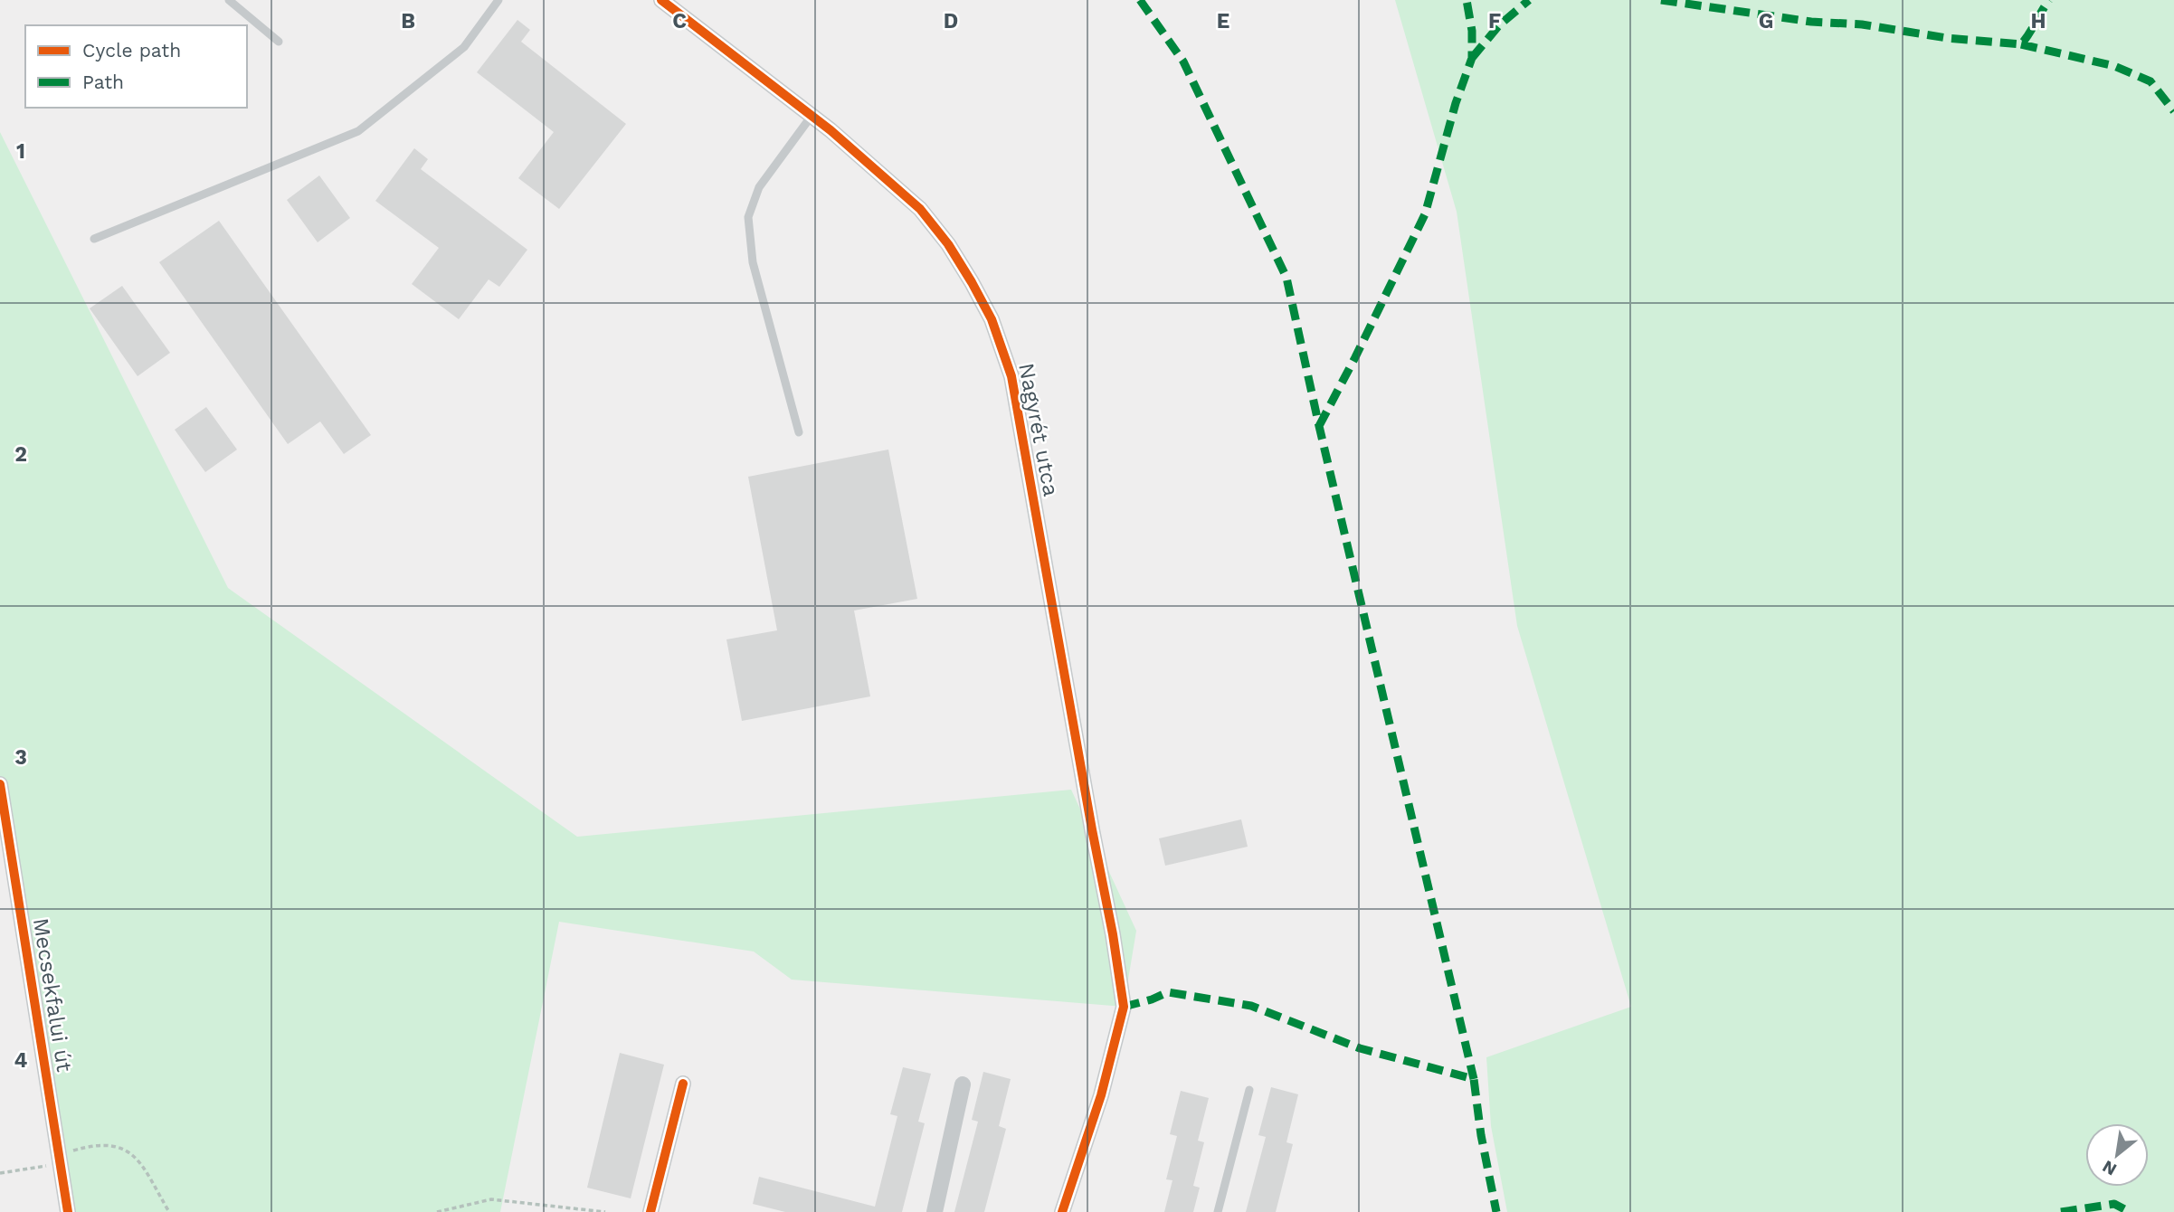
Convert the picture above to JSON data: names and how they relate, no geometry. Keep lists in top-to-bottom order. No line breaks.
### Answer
{"streets":{"street":["Nagyrét utca","Mecsekfalui út"]},"legend":["Cycle path","Path"],"north":"bottom left","grid":{"columns":["B","C","D","E","F","G","H"],"rows":["1","2","3","4"]}}
